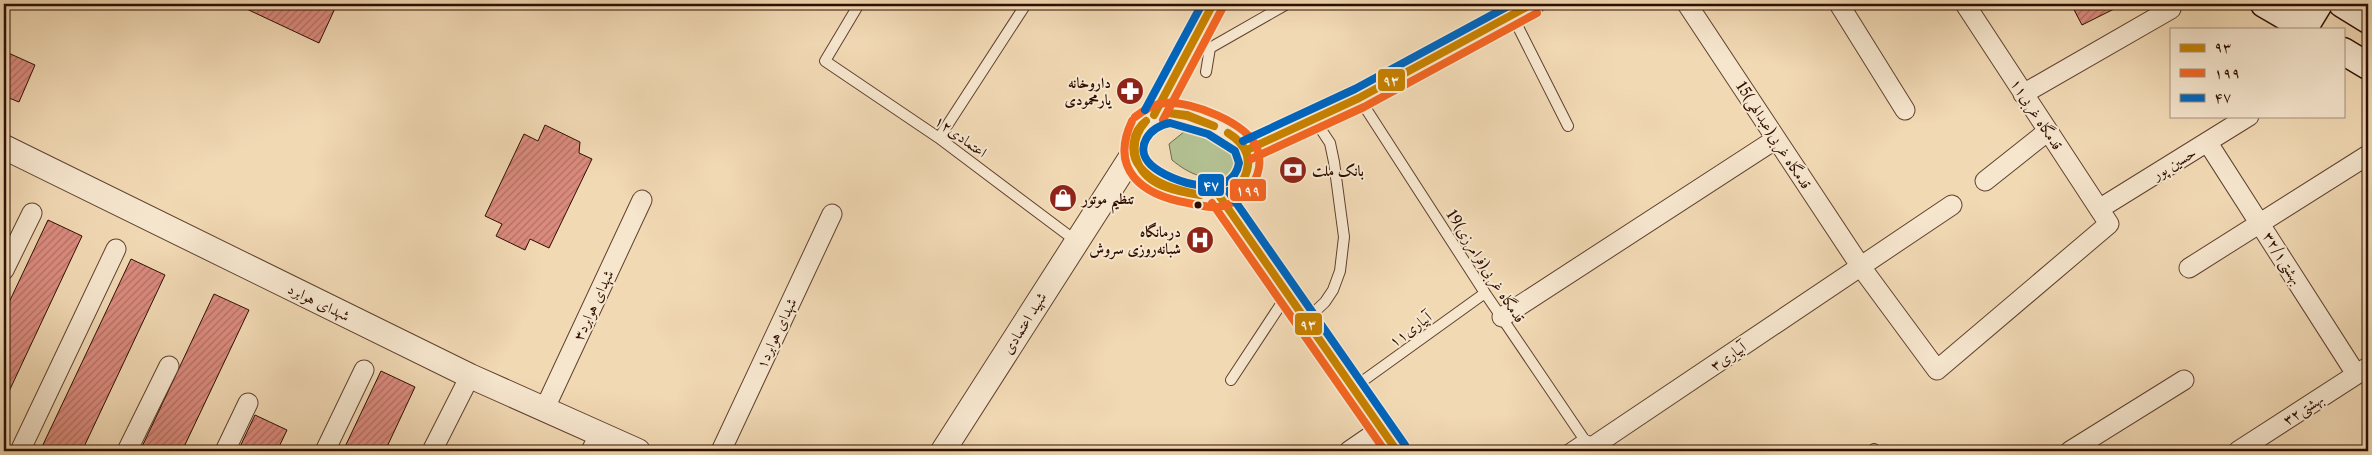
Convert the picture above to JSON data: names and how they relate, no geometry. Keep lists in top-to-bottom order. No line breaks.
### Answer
{"streets":{"street":["قدمگاه غربی۱۱","15قدمگاه غربی(عبدالهی)","حسین پور","بهشتی۳۲/۱","شهدای هوابرد","۳شهدای هوابرد","شهید اعتمادی","شهدای هوابرد۱","آبیاری۳","بهشتی۳۲"],"lane":["اعتمادی۱۲","19قدمگاه غربی(فرامرزی)","آبیاری۱۱"]},"crossings":[["قدمگاه غربی۱۱","حسین پور"],["15قدمگاه غربی(عبدالهی)","حسین پور"],["15قدمگاه غربی(عبدالهی)","آبیاری۳"],["اعتمادی۱۲","شهید اعتمادی"],["حسین پور","بهشتی۳۲/۱"],["بهشتی۳۲/۱","بهشتی۳۲"],["19قدمگاه غربی(فرامرزی)","آبیاری۱۱"],["19قدمگاه غربی(فرامرزی)","آبیاری۳"],["شهدای هوابرد","۳شهدای هوابرد"]],"places":{"pharmacy":["داروخانه یارمحمودی"],"bank":["بانک ملت"],"shop":["تنظیم موتور"],"hospital":["درمانگاه شبانه‌روزی سروش"]},"lines":["transit line ۹۳","transit line ۴۷","transit line ۱۹۹"],"legend":["۹۳","۱۹۹","۴۷"]}
